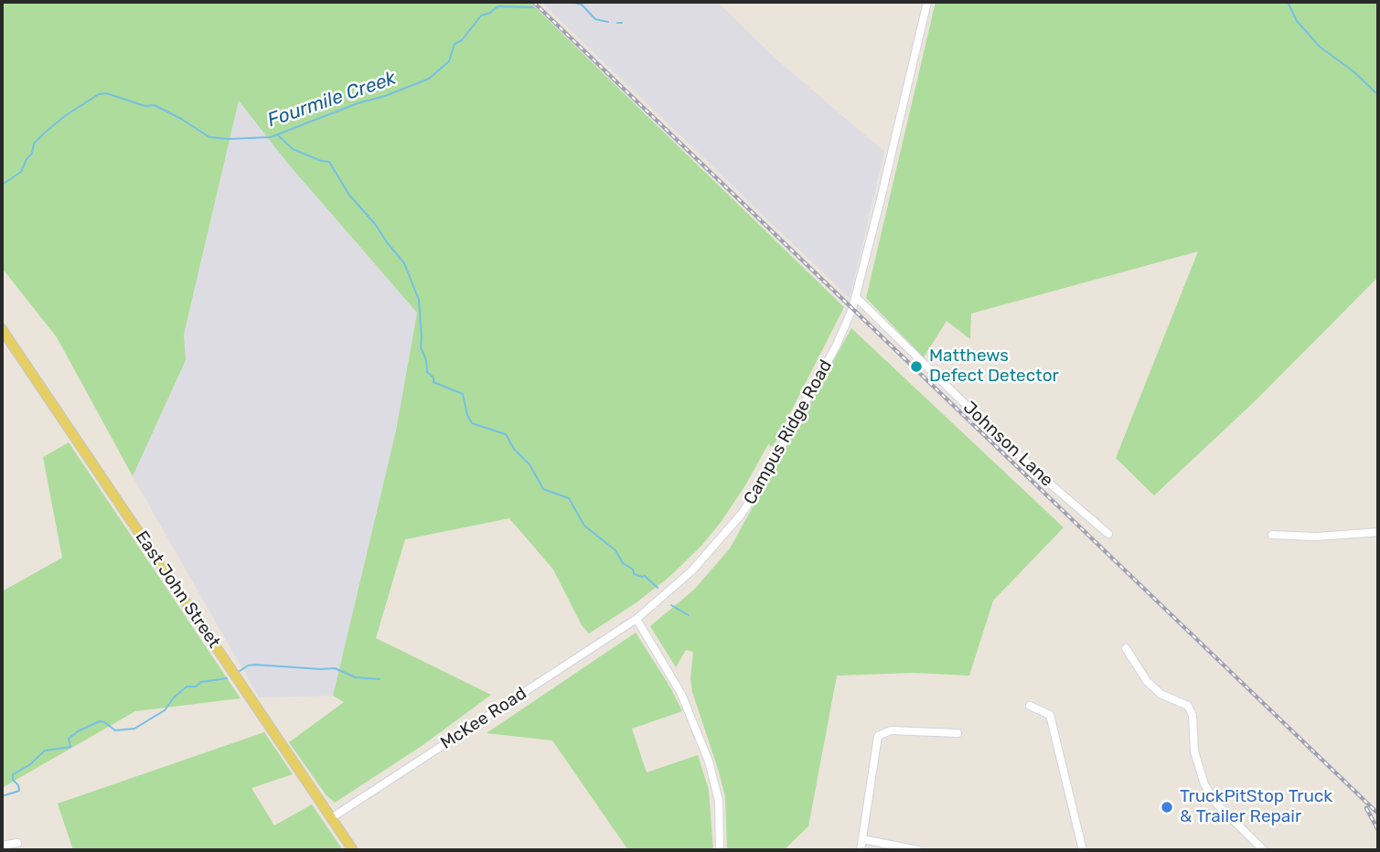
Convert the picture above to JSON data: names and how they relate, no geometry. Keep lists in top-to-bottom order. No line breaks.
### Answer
{"streets":{"main road":["East John Street"],"street":["Campus Ridge Road","Johnson Lane","McKee Road"]},"crossings":[["Campus Ridge Road","Johnson Lane"],["Campus Ridge Road","McKee Road"],["East John Street","McKee Road"]],"water":["Fourmile Creek"],"places":["Matthews Defect Detector","TruckPitStop Truck & Trailer Repair"]}
